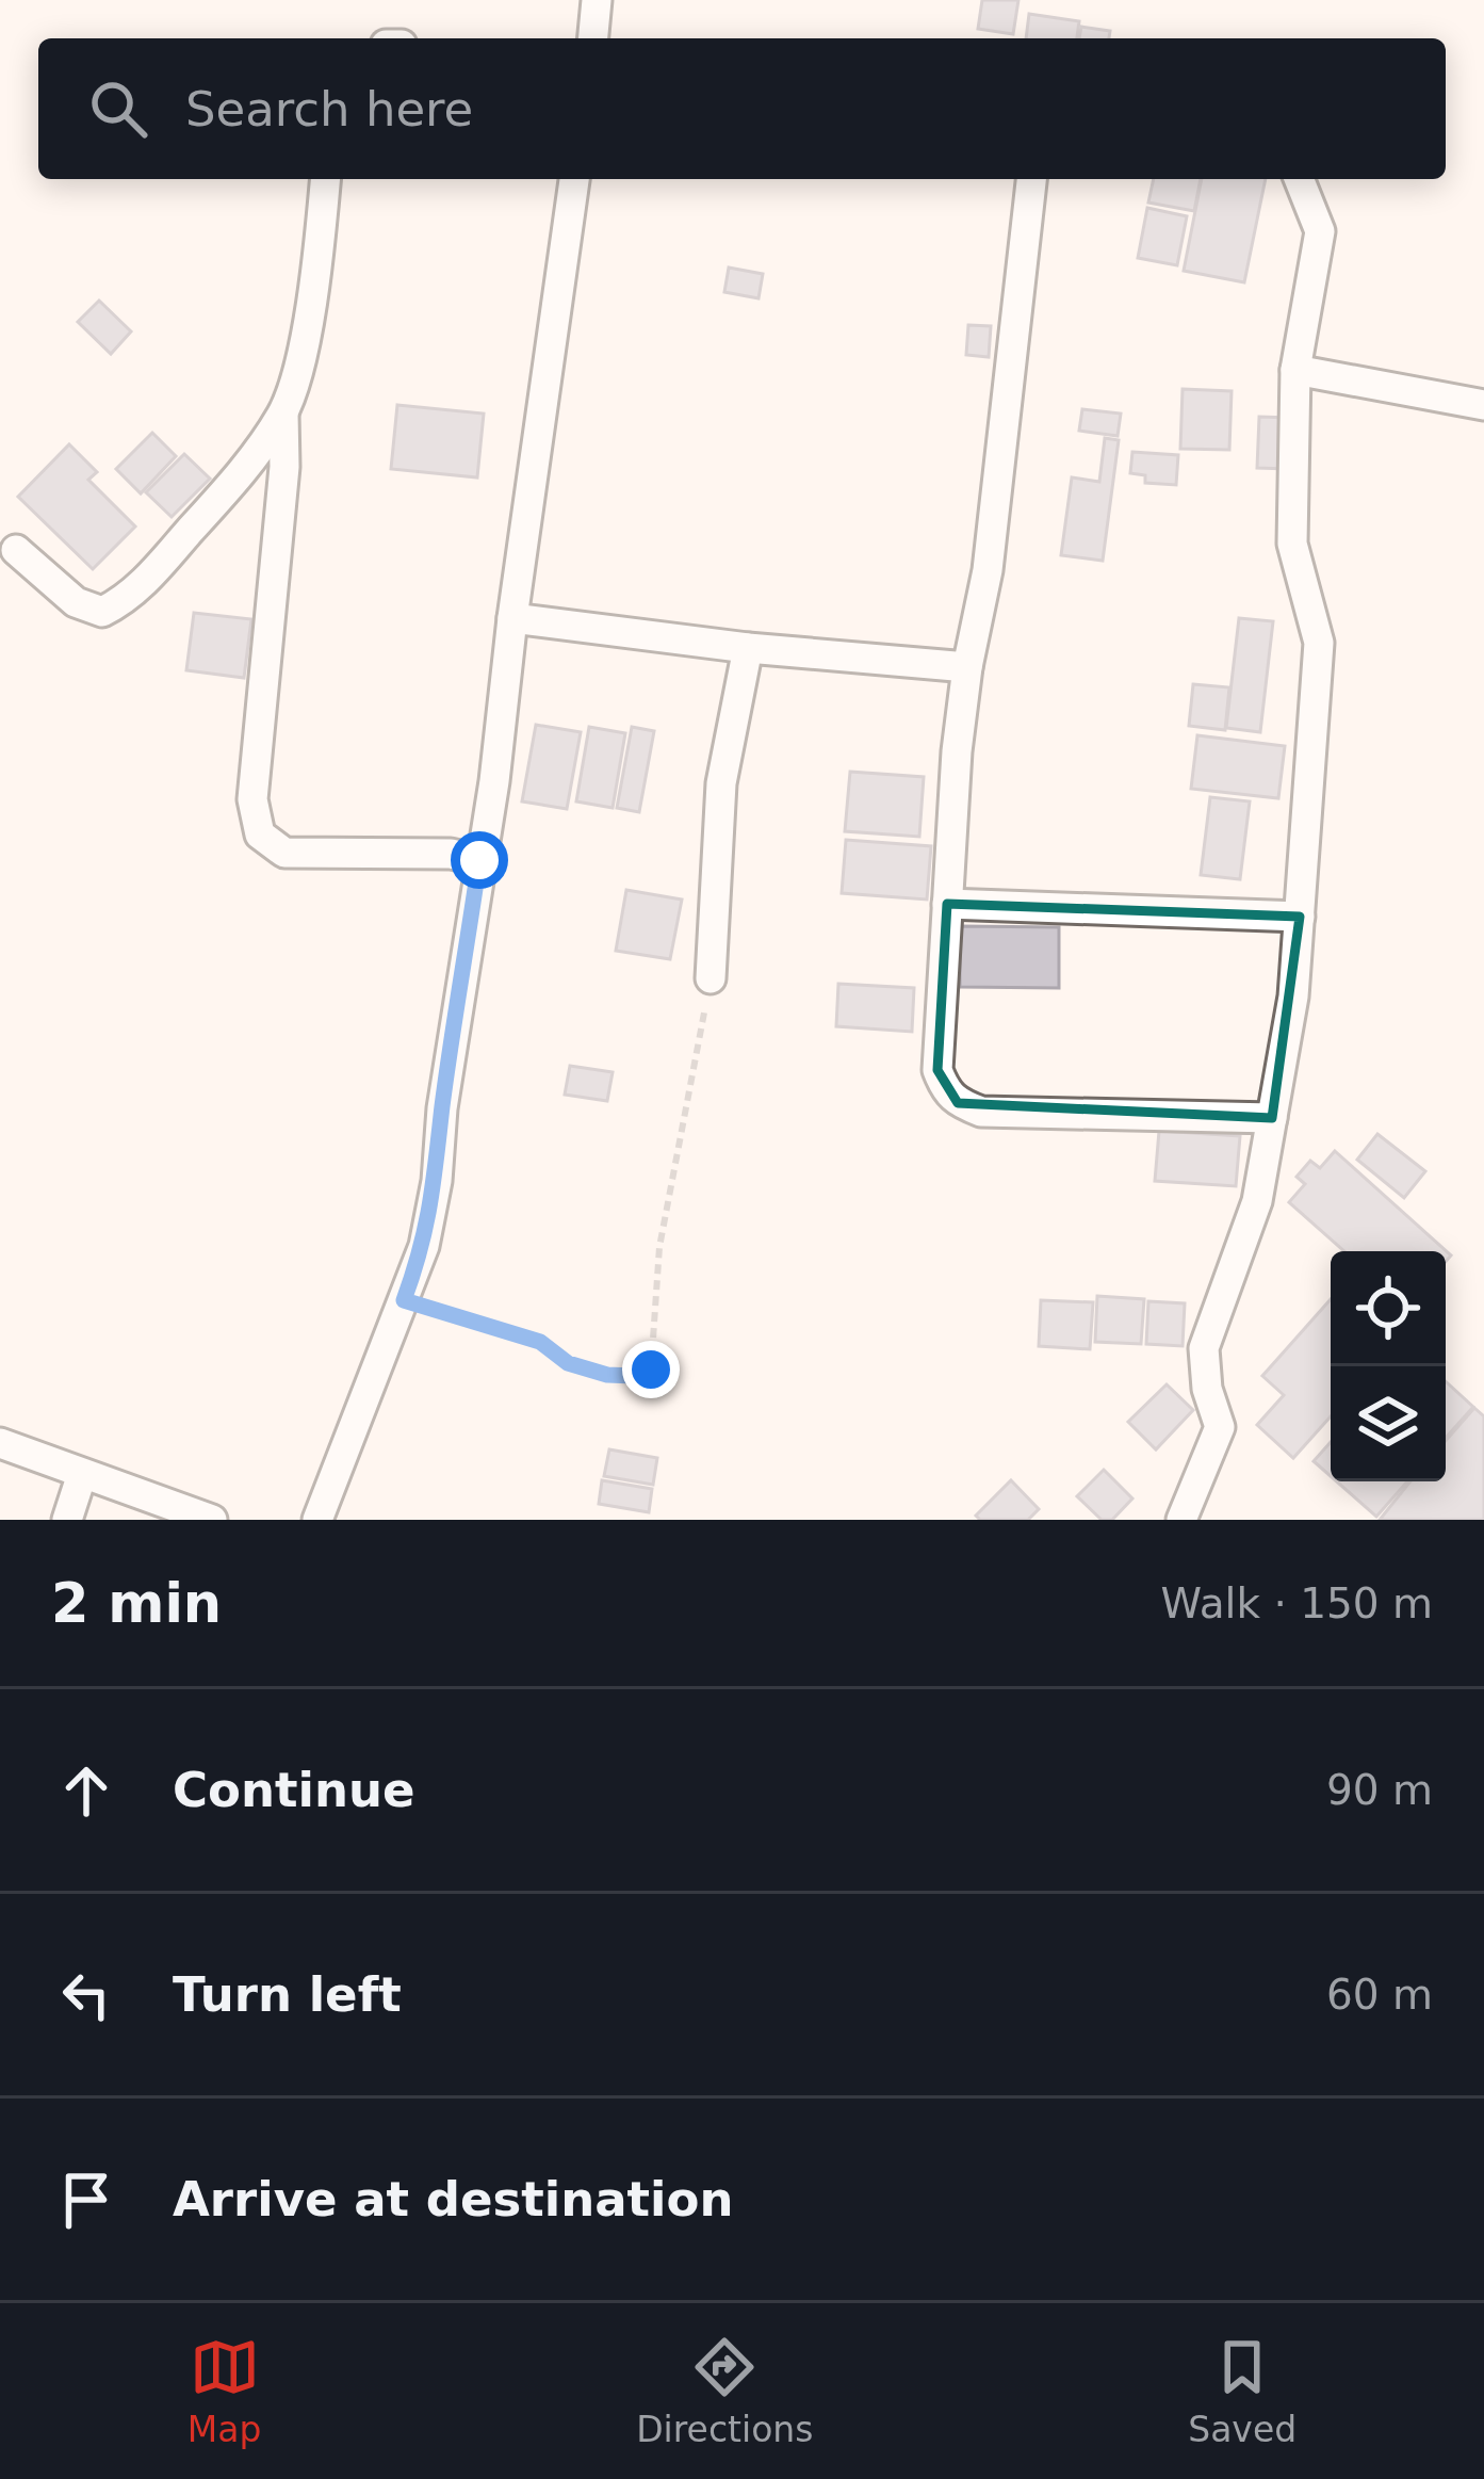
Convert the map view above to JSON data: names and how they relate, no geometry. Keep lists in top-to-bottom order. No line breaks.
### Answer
{"page":{"search":"Search here","heading":["2 min","Walk · 150 m"],"list":[["Continue","90 m"],["Turn left","60 m"],"Arrive at destination"],"nav":["Map","Directions","Saved"]}}
